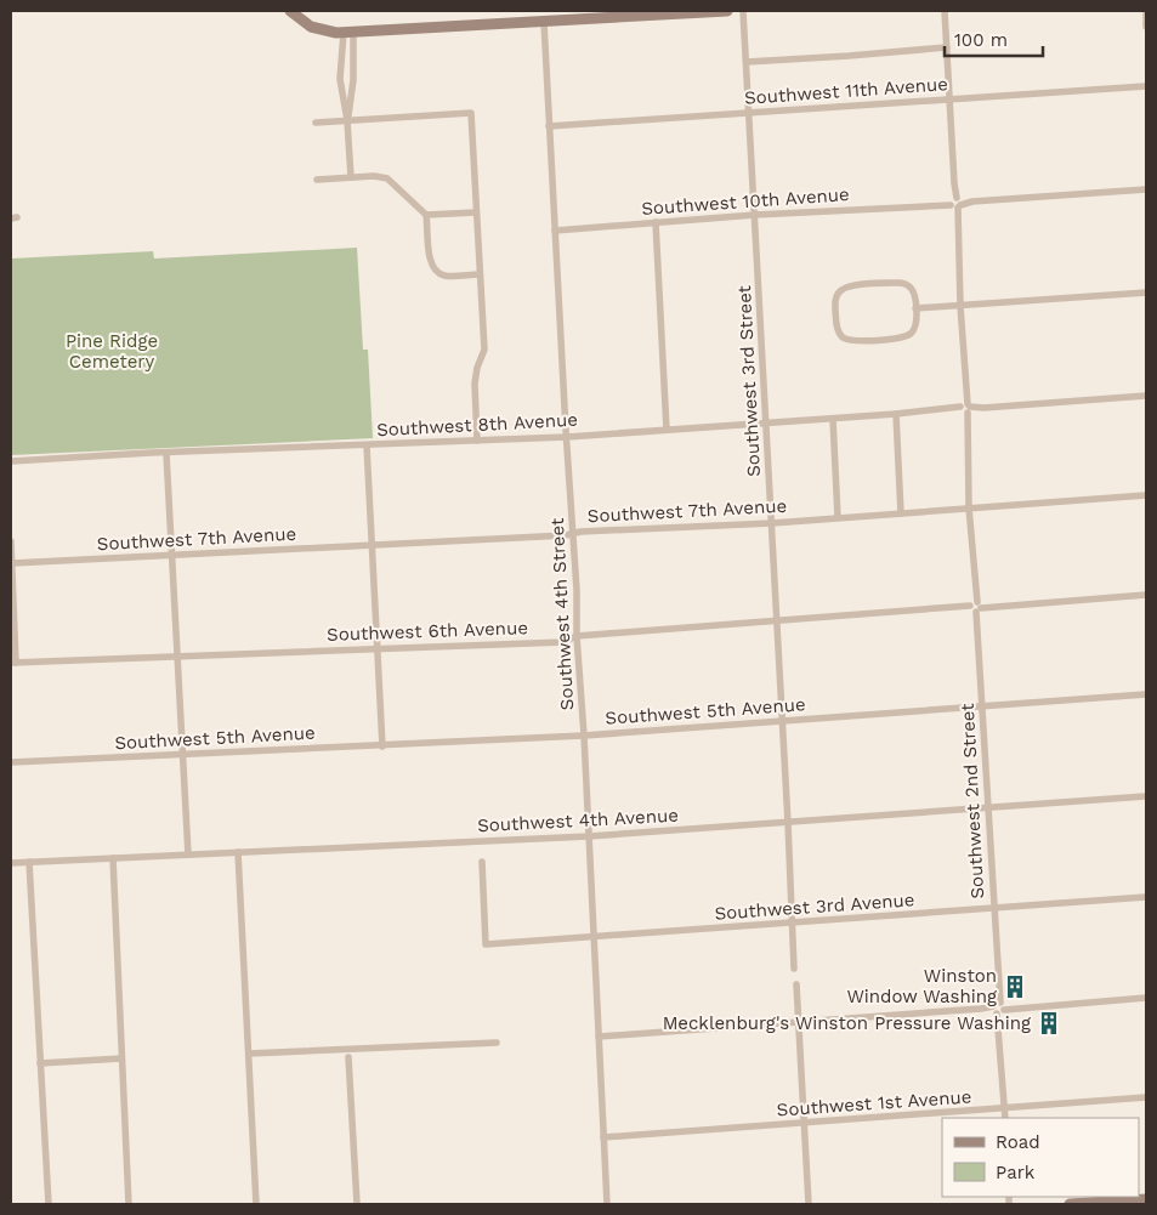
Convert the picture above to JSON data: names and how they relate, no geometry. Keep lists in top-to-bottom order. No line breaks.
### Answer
{"streets":{"street":["Southwest 11th Avenue","Southwest 10th Avenue","Southwest 3rd Street","Southwest 8th Avenue","Southwest 7th Avenue","Southwest 4th Street","Southwest 6th Avenue","Southwest 5th Avenue","Southwest 2nd Street","Southwest 4th Avenue","Southwest 3rd Avenue","Southwest 1st Avenue"]},"crossings":[["Southwest 11th Avenue","Southwest 3rd Street"],["Southwest 11th Avenue","Southwest 4th Street"],["Southwest 11th Avenue","Southwest 2nd Street"],["Southwest 10th Avenue","Southwest 3rd Street"],["Southwest 10th Avenue","Southwest 4th Street"],["Southwest 10th Avenue","Southwest 2nd Street"],["Southwest 3rd Street","Southwest 8th Avenue"],["Southwest 3rd Street","Southwest 7th Avenue"],["Southwest 3rd Street","Southwest 6th Avenue"],["Southwest 3rd Street","Southwest 5th Avenue"],["Southwest 3rd Street","Southwest 4th Avenue"],["Southwest 3rd Street","Southwest 3rd Avenue"],["Southwest 8th Avenue","Southwest 4th Street"],["Southwest 8th Avenue","Southwest 2nd Street"],["Southwest 7th Avenue","Southwest 4th Street"],["Southwest 7th Avenue","Southwest 2nd Street"],["Southwest 4th Street","Southwest 6th Avenue"],["Southwest 4th Street","Southwest 5th Avenue"],["Southwest 4th Street","Southwest 4th Avenue"],["Southwest 4th Street","Southwest 3rd Avenue"],["Southwest 4th Street","Southwest 1st Avenue"],["Southwest 6th Avenue","Southwest 2nd Street"],["Southwest 5th Avenue","Southwest 2nd Street"],["Southwest 2nd Street","Southwest 4th Avenue"],["Southwest 2nd Street","Southwest 3rd Avenue"],["Southwest 2nd Street","Southwest 1st Avenue"]],"parks":["Pine Ridge Cemetery"],"places":{"building":["Winston Window Washing","Mecklenburg's Winston Pressure Washing"]},"legend":["Road","Park"],"scale_bar":"100 m"}
